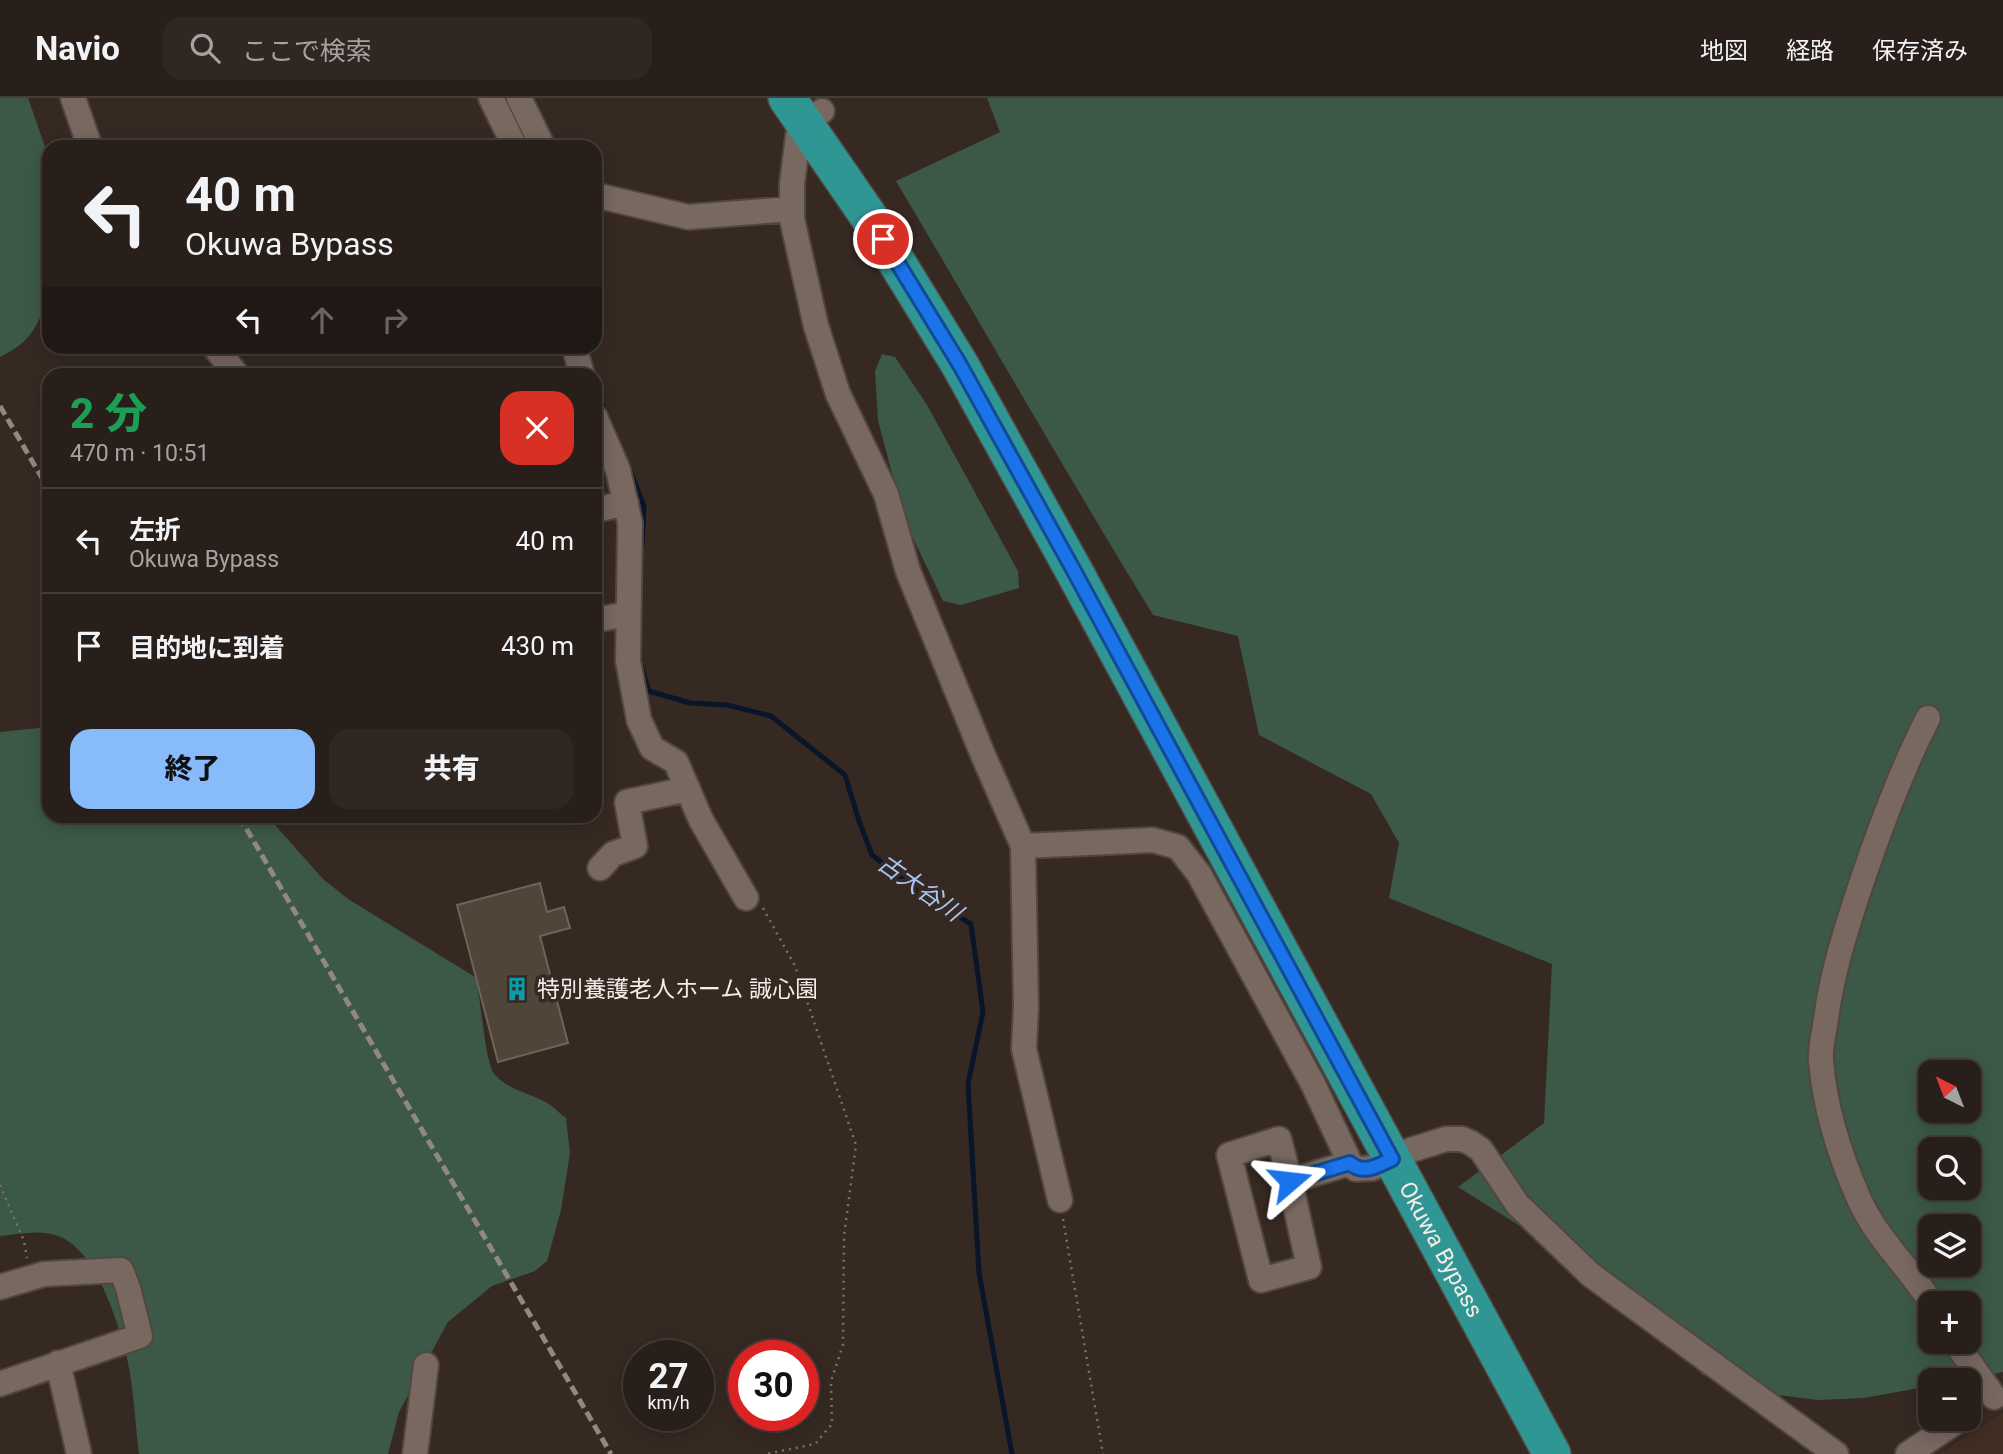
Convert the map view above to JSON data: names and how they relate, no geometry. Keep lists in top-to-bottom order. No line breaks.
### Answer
{"streets":{"highway":["Okuwa Bypass"]},"water":["古大谷川"],"places":{"building":["特別養護老人ホーム 誠心園"]},"north":"top left","page":{"header":"Navio","search":"ここで検索","nav":["地図","経路","保存済み"],"turn":["40 m","Okuwa Bypass"],"heading":["2 分","470 m · 10:51"],"list":[{"name":"左折","note":"Okuwa Bypass","value":"40 m"},{"name":"目的地に到着","value":"430 m"}],"buttons":["終了","共有"],"map_buttons":["+","−"],"speed":"27 km/h","limit":"30"}}
